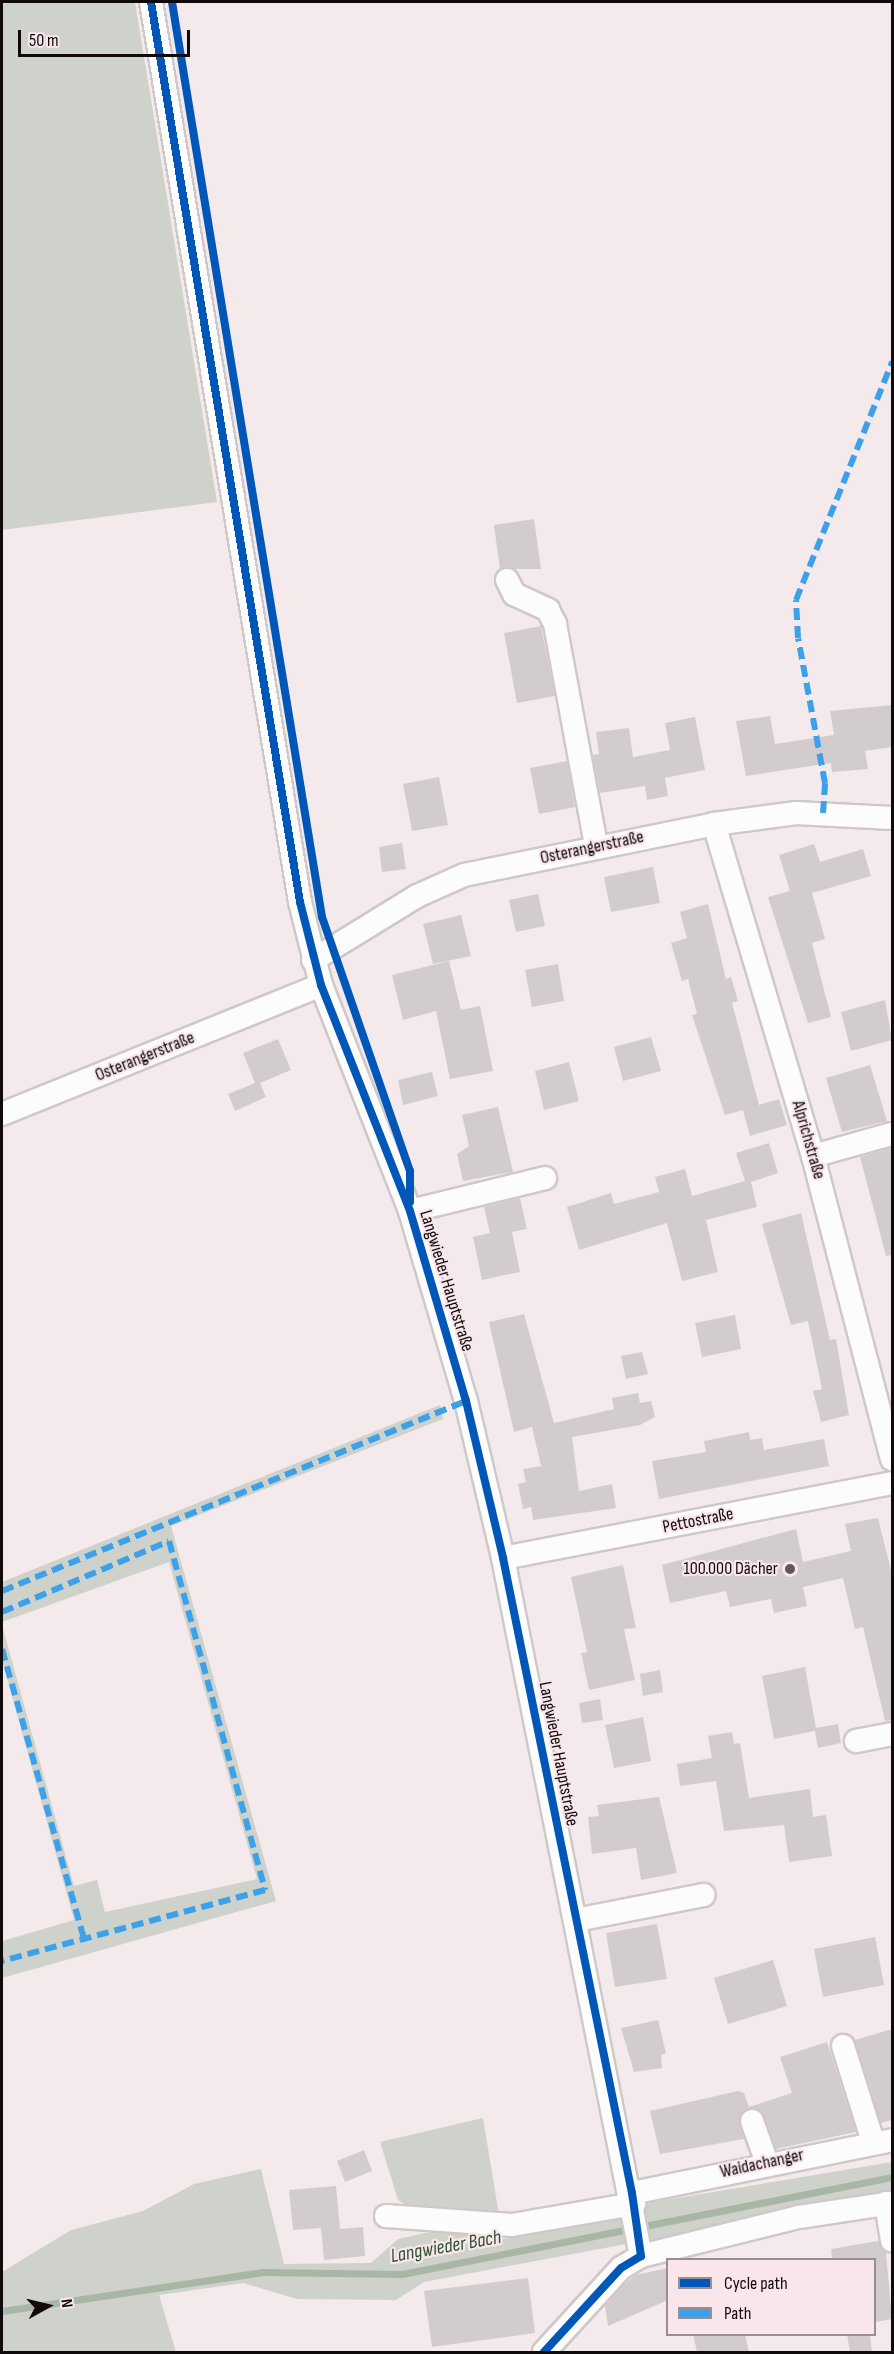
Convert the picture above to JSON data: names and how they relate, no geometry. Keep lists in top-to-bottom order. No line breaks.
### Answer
{"streets":{"street":["Osterangerstraße","Alprichstraße","Langwieder Hauptstraße","Pettostraße","Waidachanger"]},"crossings":[["Osterangerstraße","Alprichstraße"],["Osterangerstraße","Langwieder Hauptstraße"],["Langwieder Hauptstraße","Pettostraße"],["Langwieder Hauptstraße","Waidachanger"]],"water":["Langwieder Bach"],"places":["100.000 Dächer"],"legend":["Cycle path","Path"],"scale_bar":"50 m","north":"right"}
